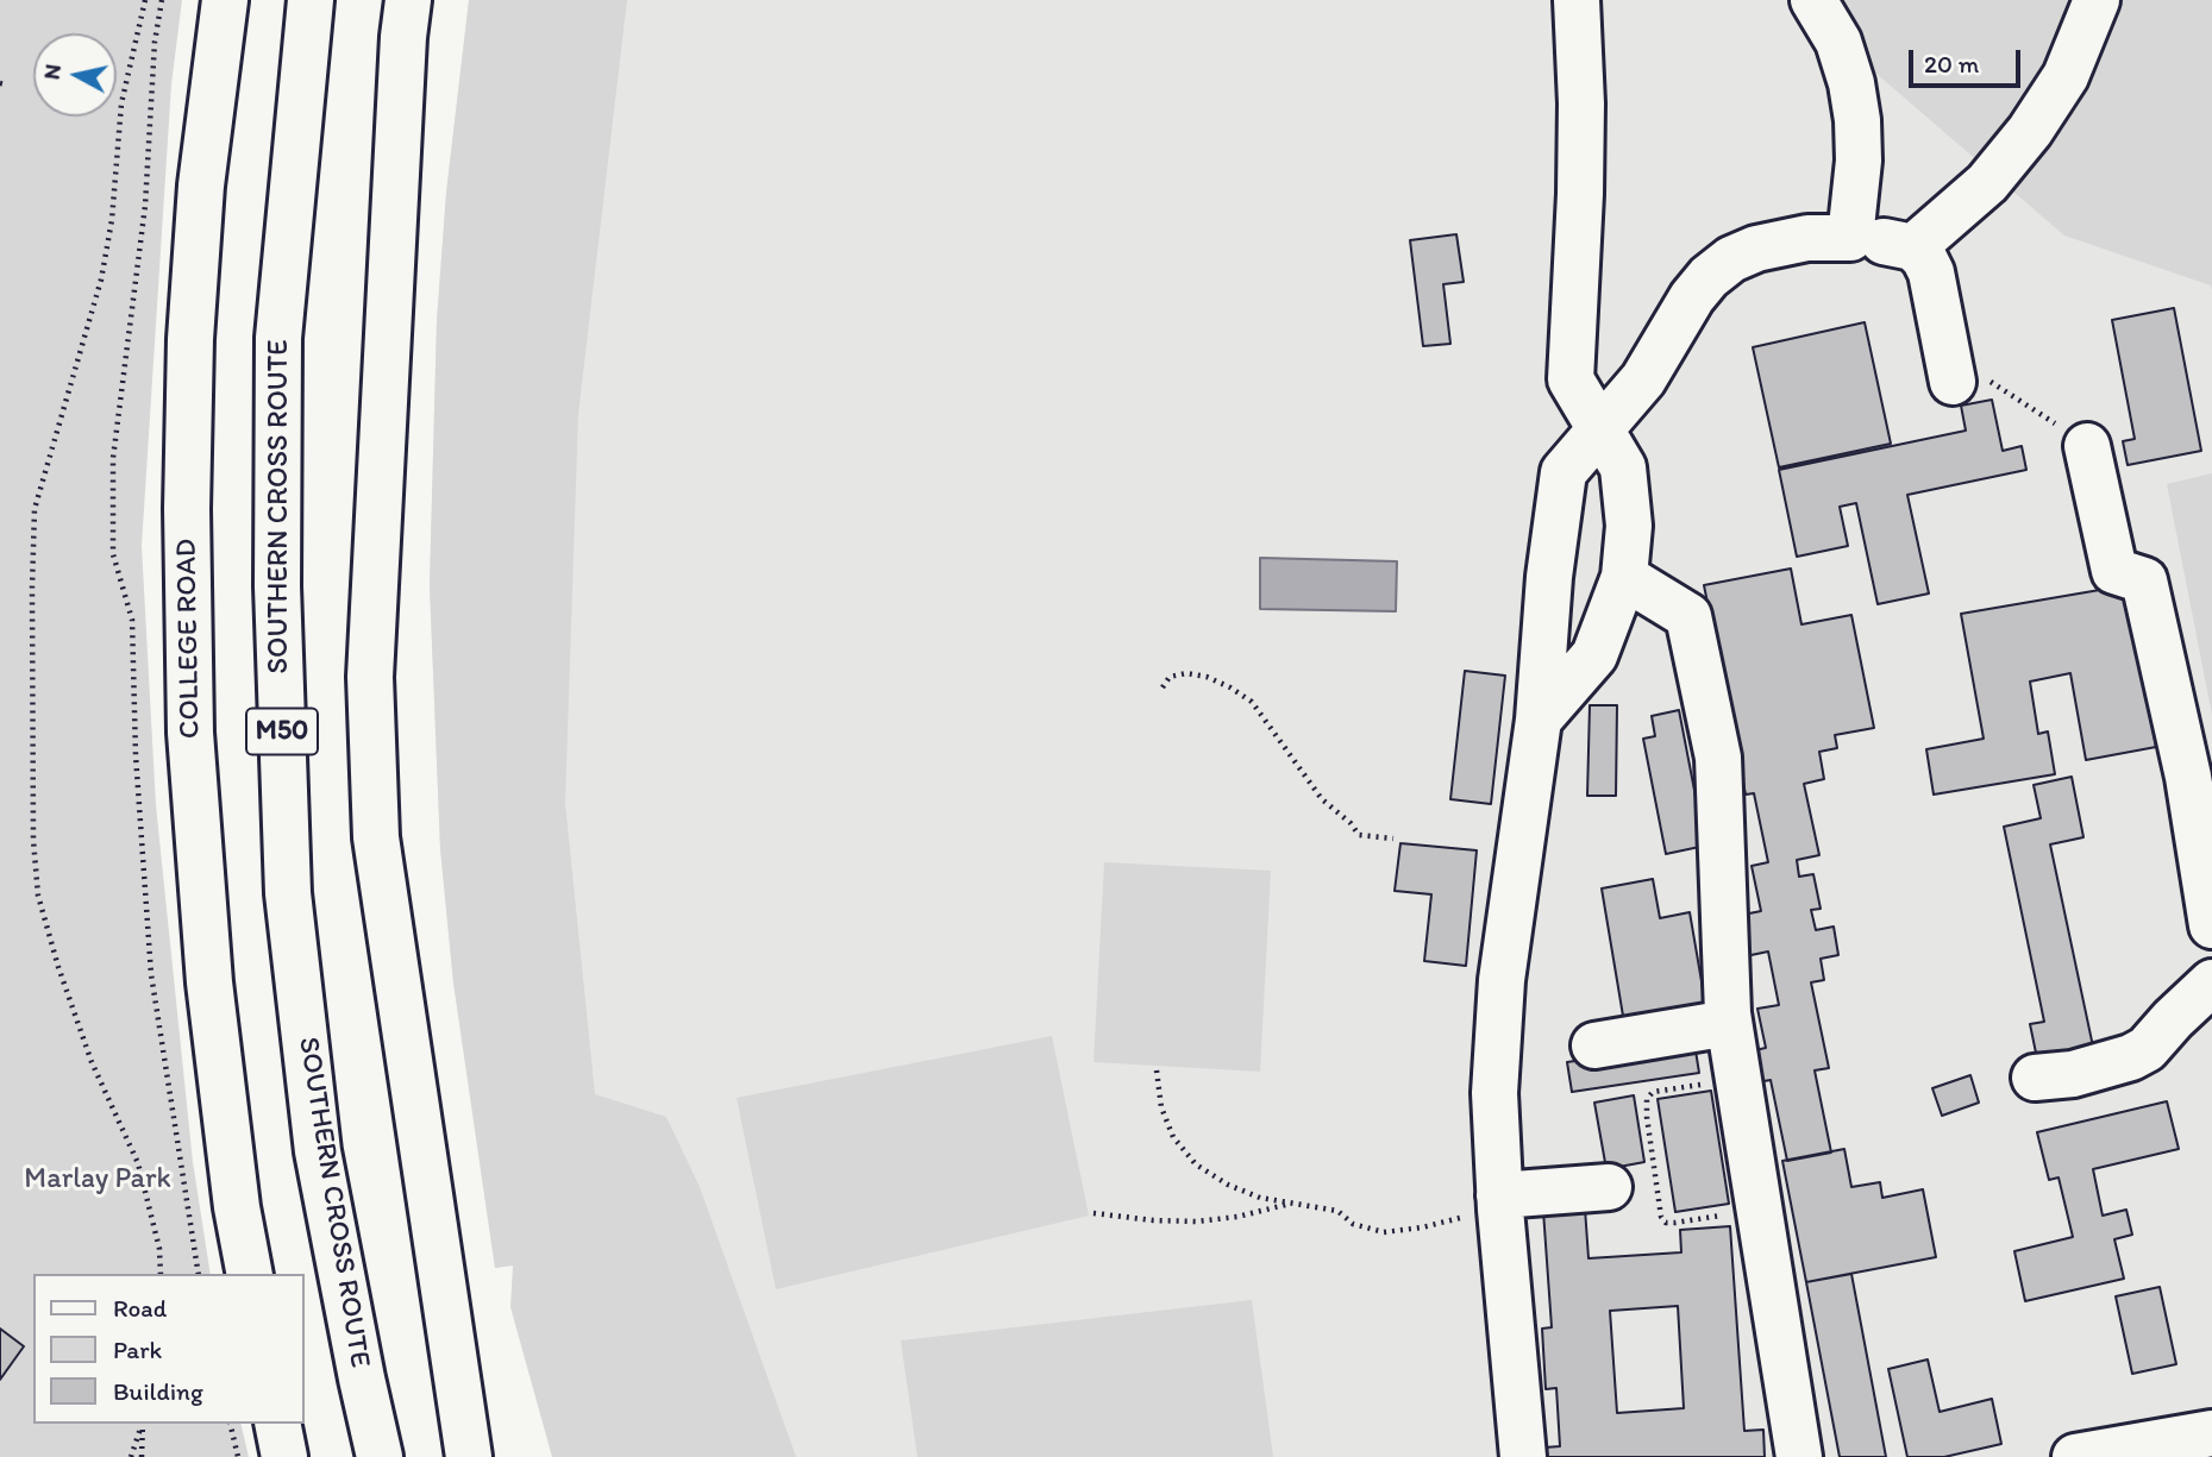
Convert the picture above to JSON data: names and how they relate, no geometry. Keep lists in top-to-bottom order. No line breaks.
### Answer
{"streets":{"main road":["SOUTHERN CROSS ROUTE","COLLEGE ROAD","M50"]},"parks":["Marlay Park"],"legend":["Road","Park","Building"],"scale_bar":"20 m","north":"left"}
